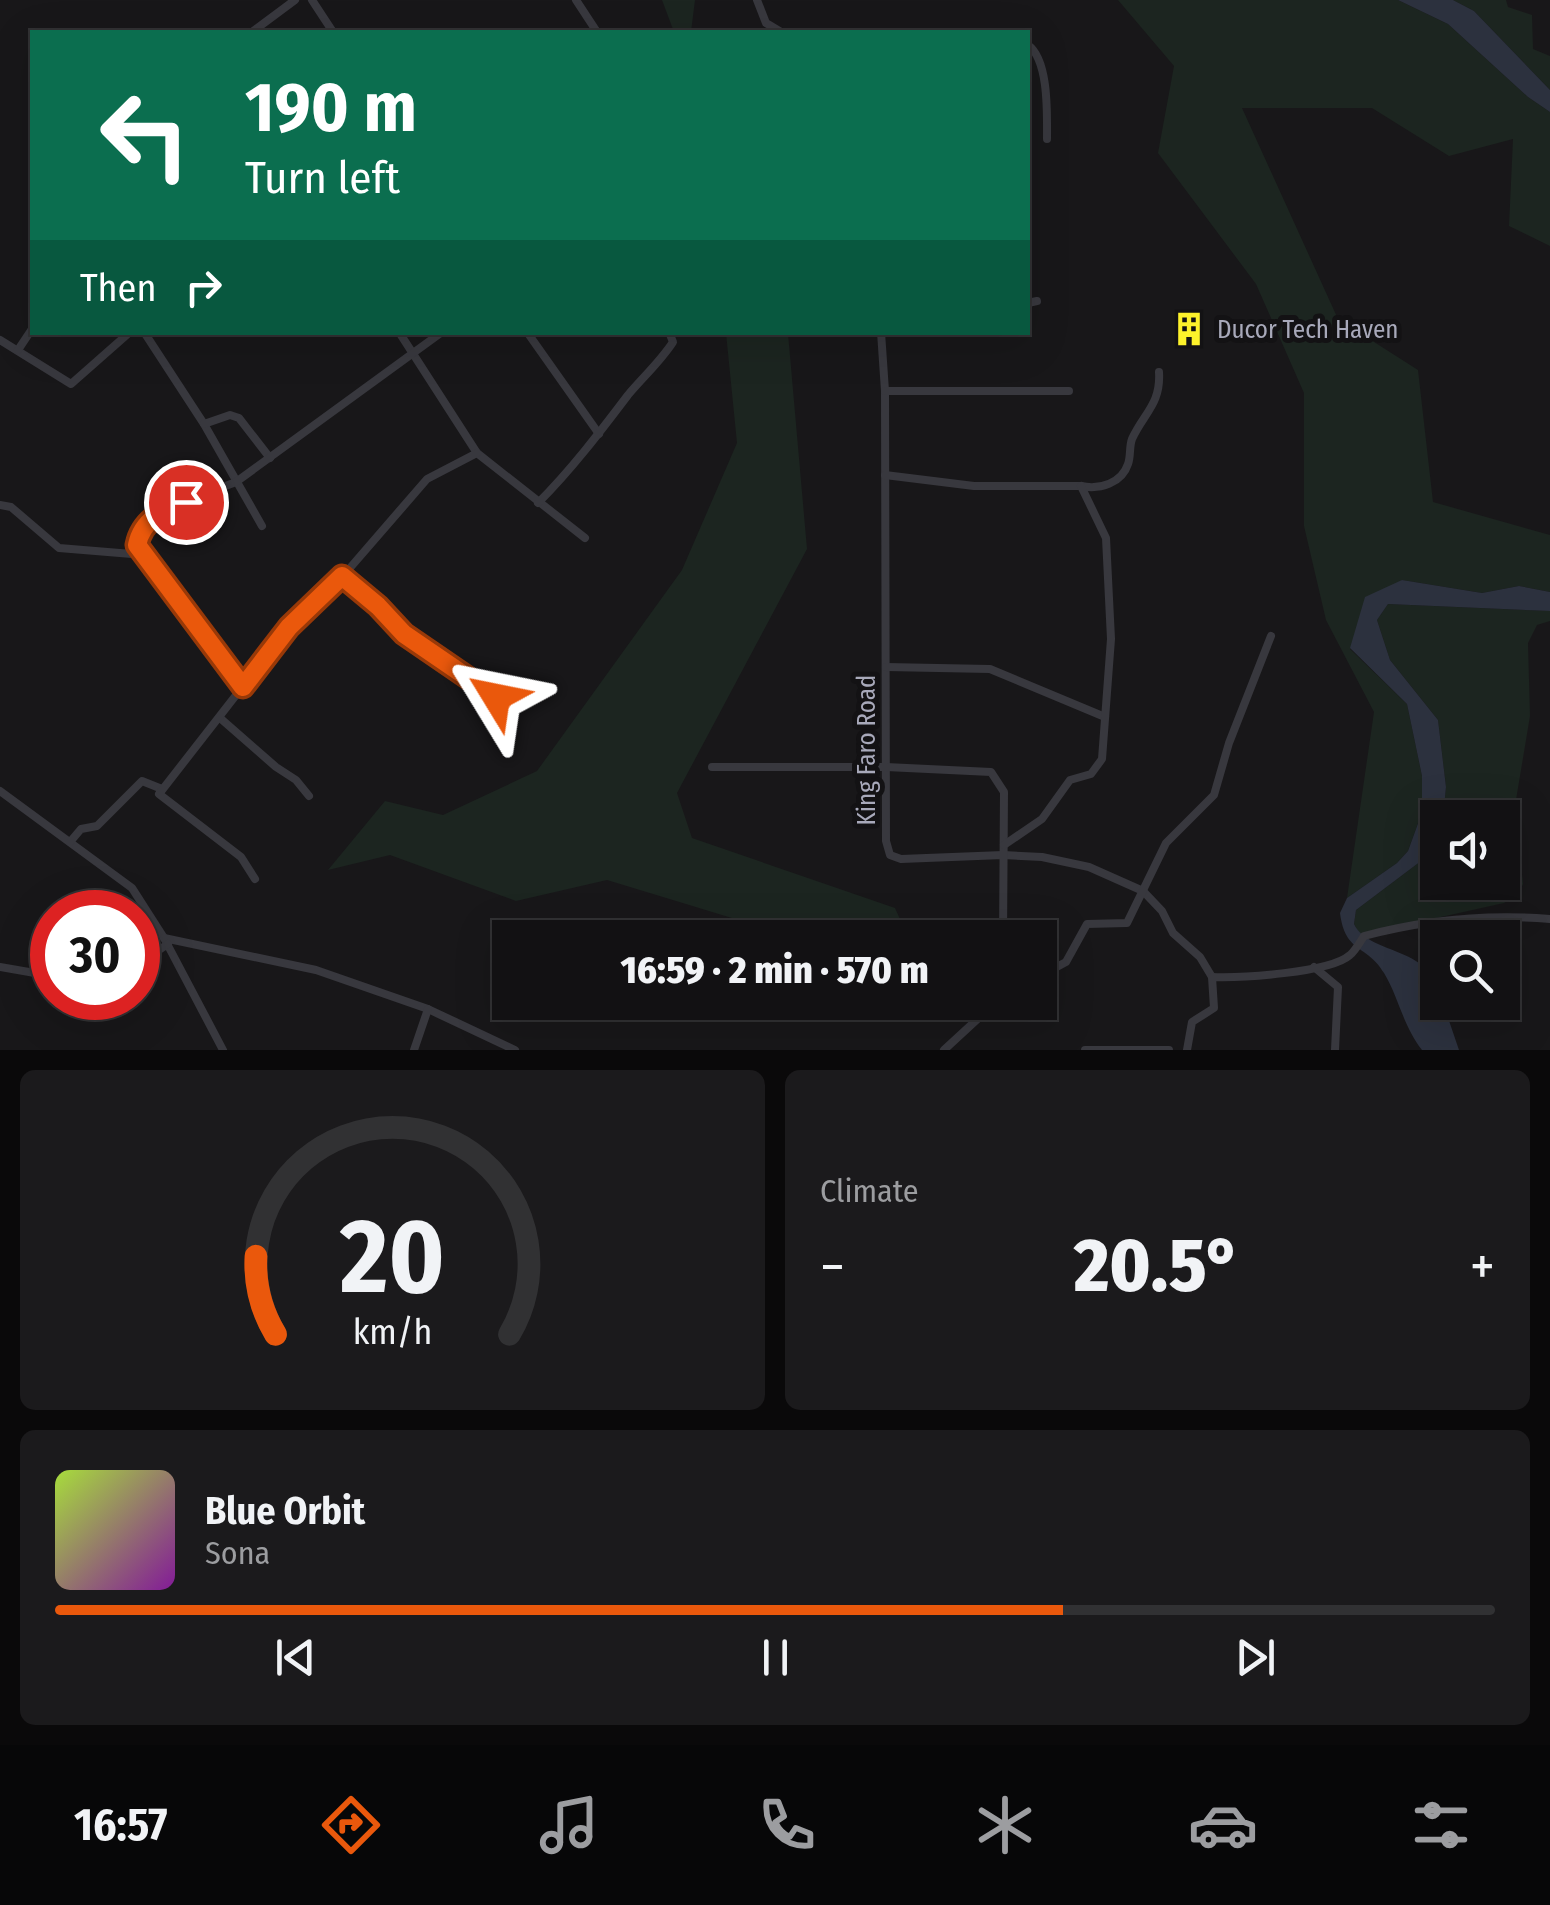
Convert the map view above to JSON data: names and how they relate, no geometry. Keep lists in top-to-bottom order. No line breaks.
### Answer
{"streets":{"street":["King Faro Road"]},"places":{"building":["Ducor Tech Haven"]},"page":{"turn":["190 m","Turn left"],"then":"Then","limit":"30","trip":"16:59 · 2 min · 570 m","tile":"Climate","heat":["−","20.5°","+"],"song":["Blue Orbit","Sona"],"tabs":"16:57","gauge":["20","km/h"]}}
